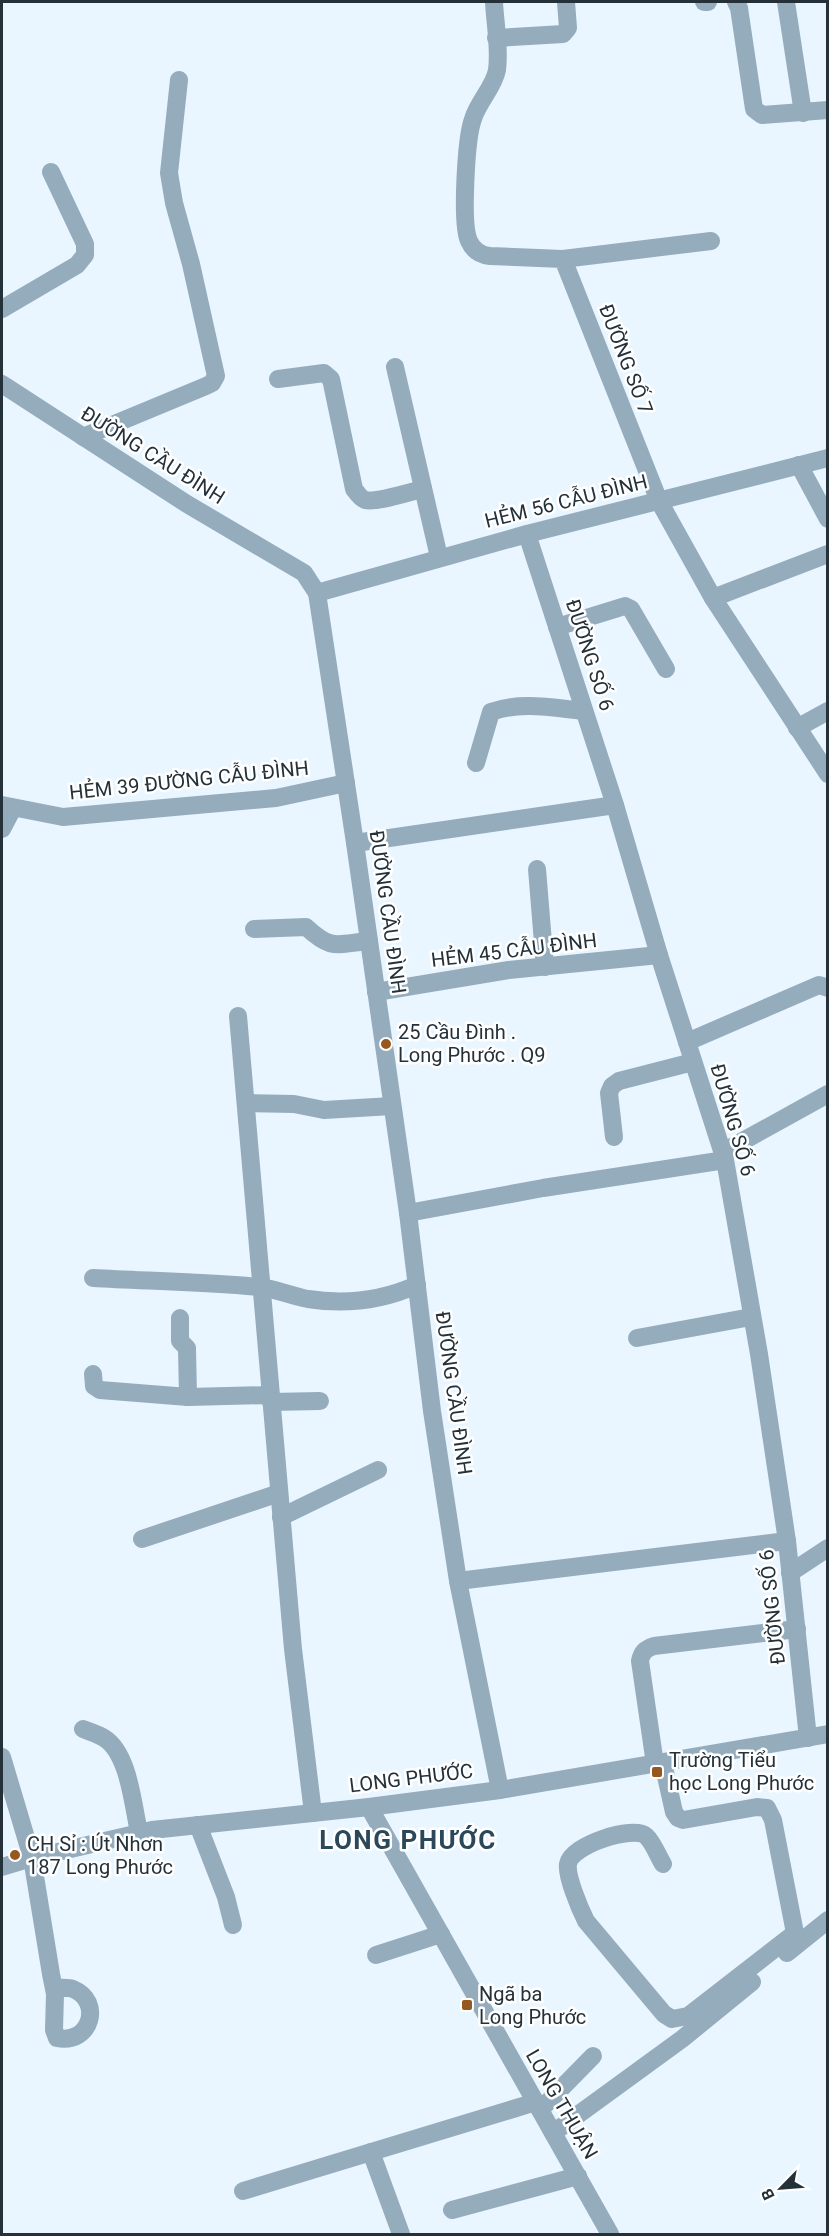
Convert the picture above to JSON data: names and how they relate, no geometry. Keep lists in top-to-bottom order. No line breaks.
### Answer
{"streets":{"street":["ĐƯỜNG SỐ 7","ĐƯỜNG CẦU ĐÌNH","HẺM 56 CẪU ĐÌNH","ĐƯỜNG SỐ 6","HẺM 39 ĐƯỜNG CẪU ĐÌNH","HẺM 45 CẪU ĐÌNH","LONG PHƯỚC","LONG THUẬN"]},"crossings":[["ĐƯỜNG SỐ 7","HẺM 56 CẪU ĐÌNH"],["ĐƯỜNG CẦU ĐÌNH","HẺM 56 CẪU ĐÌNH"],["ĐƯỜNG CẦU ĐÌNH","HẺM 39 ĐƯỜNG CẪU ĐÌNH"],["ĐƯỜNG CẦU ĐÌNH","HẺM 45 CẪU ĐÌNH"],["ĐƯỜNG CẦU ĐÌNH","LONG PHƯỚC"],["HẺM 56 CẪU ĐÌNH","ĐƯỜNG SỐ 6"],["ĐƯỜNG SỐ 6","HẺM 45 CẪU ĐÌNH"],["ĐƯỜNG SỐ 6","LONG PHƯỚC"],["LONG PHƯỚC","LONG THUẬN"]],"districts":["LONG PHƯỚC"],"places":{"other":["25 Cầu Đình . Long Phước . Q9","CH Sỉ : Út Nhơn 187 Long Phước"],"transit":["Trường Tiểu học Long Phước","Ngã ba Long Phước"]},"north":"bottom left"}
